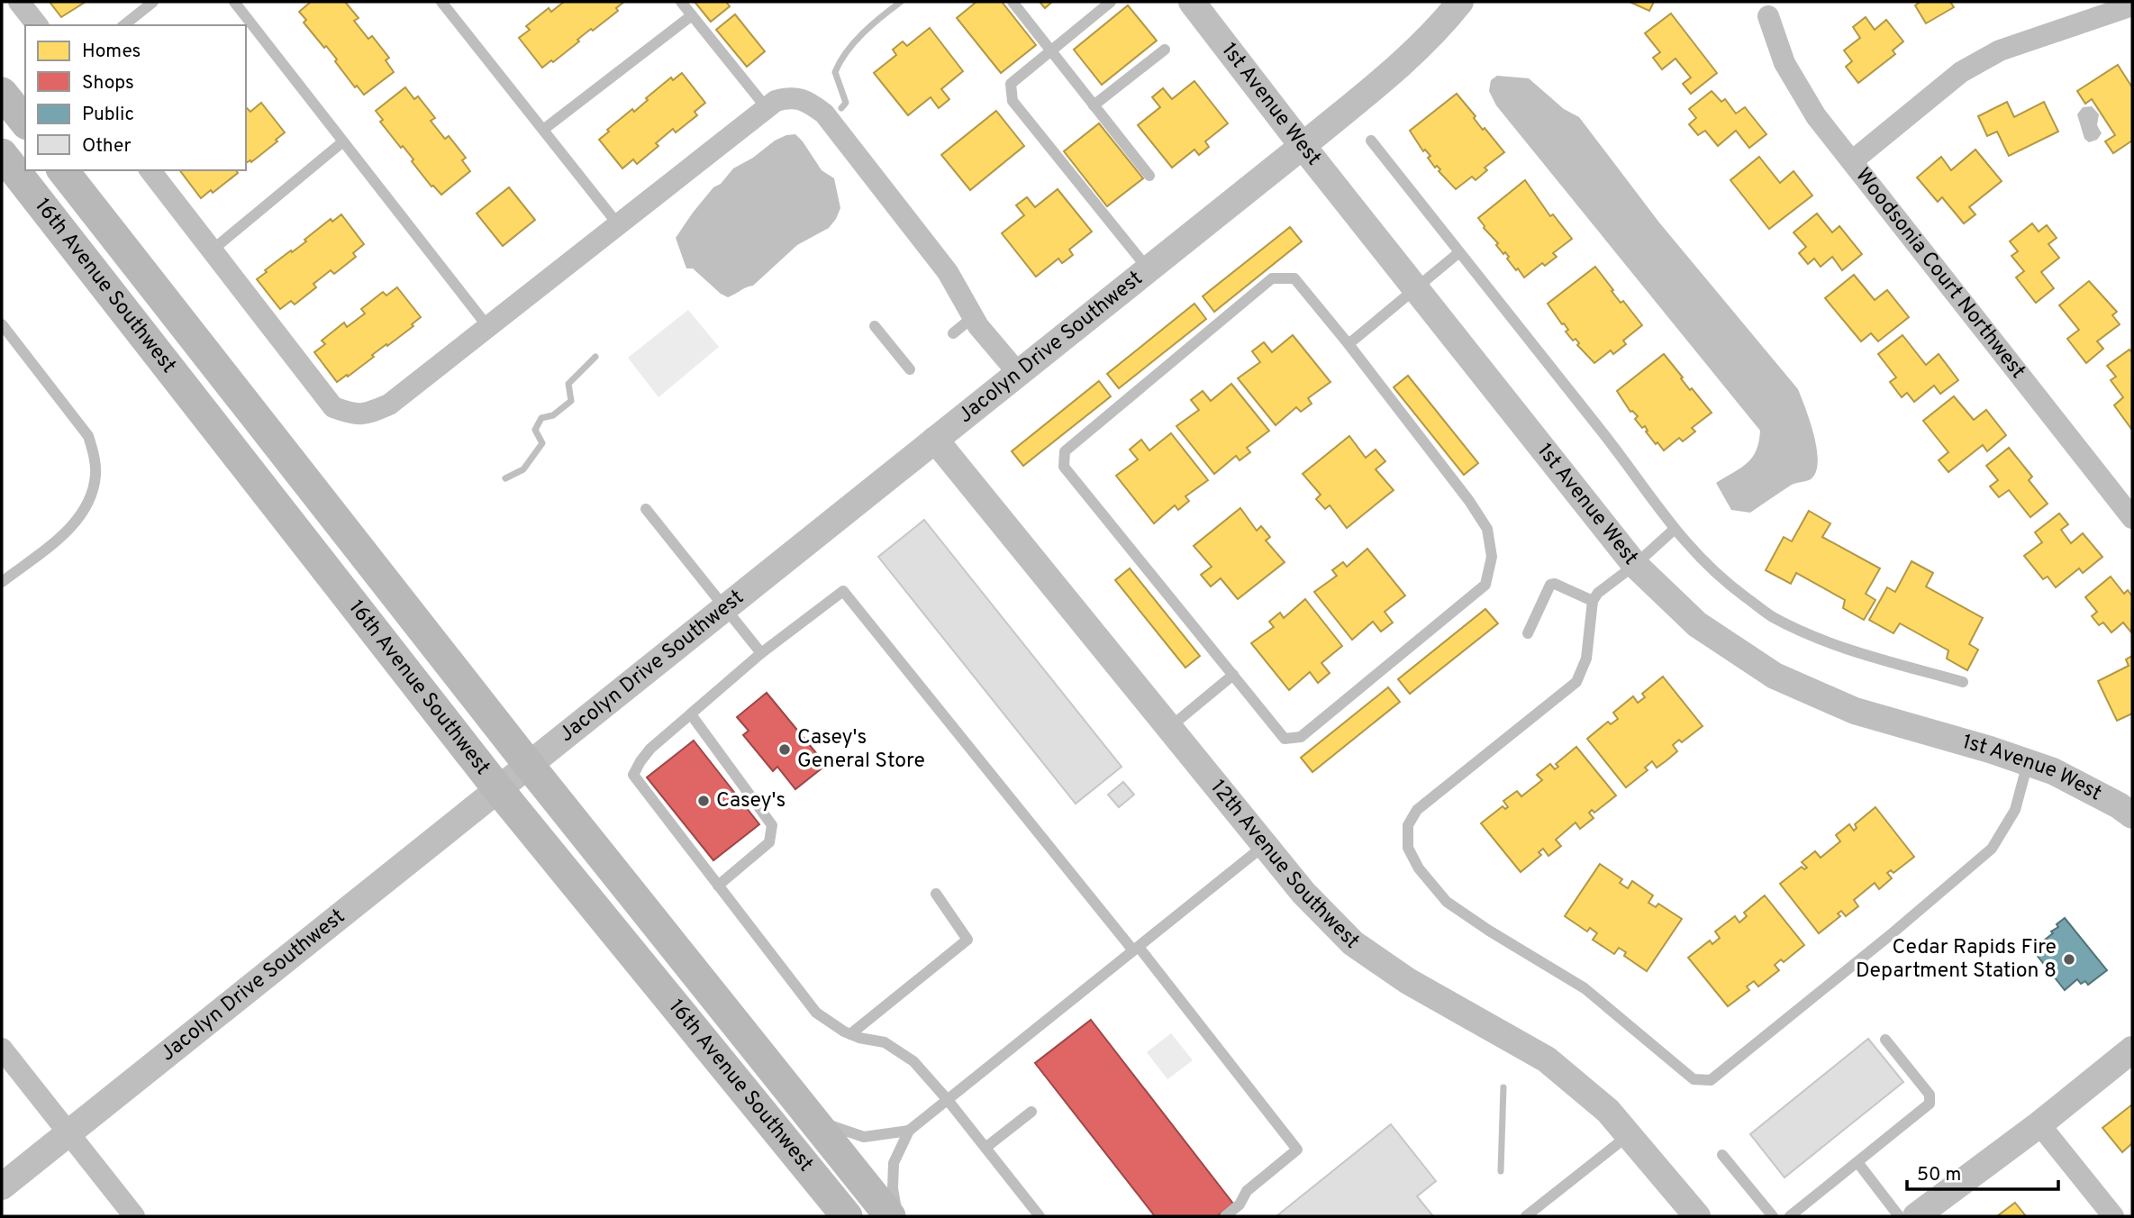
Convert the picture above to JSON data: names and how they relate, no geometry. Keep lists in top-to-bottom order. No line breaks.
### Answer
{"streets":{"main road":["16th Avenue Southwest"],"street":["1st Avenue West","Woodsonia Court Northwest","Jacolyn Drive Southwest","12th Avenue Southwest"]},"crossings":[["1st Avenue West","Jacolyn Drive Southwest"],["16th Avenue Southwest","Jacolyn Drive Southwest"],["Jacolyn Drive Southwest","12th Avenue Southwest"]],"places":["Casey's General Store","Casey's","Cedar Rapids Fire Department Station 8"],"legend":["Homes","Shops","Public","Other"],"scale_bar":"50 m"}
